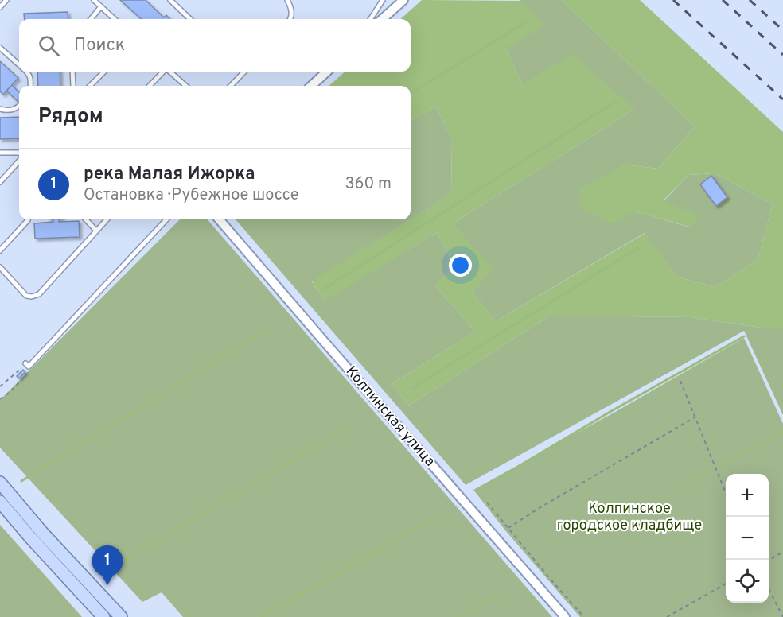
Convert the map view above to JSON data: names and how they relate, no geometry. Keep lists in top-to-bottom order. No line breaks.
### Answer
{"streets":{"street":["Колпинская улица"]},"parks":["Колпинское городское кладбище"],"page":{"search":"Поиск","heading":"Рядом","list":[{"mark":"1","name":"река Малая Ижорка","note":"Остановка · Рубежное шоссе","value":"360 m"}],"map_buttons":["+","−"],"pins":"1"}}
